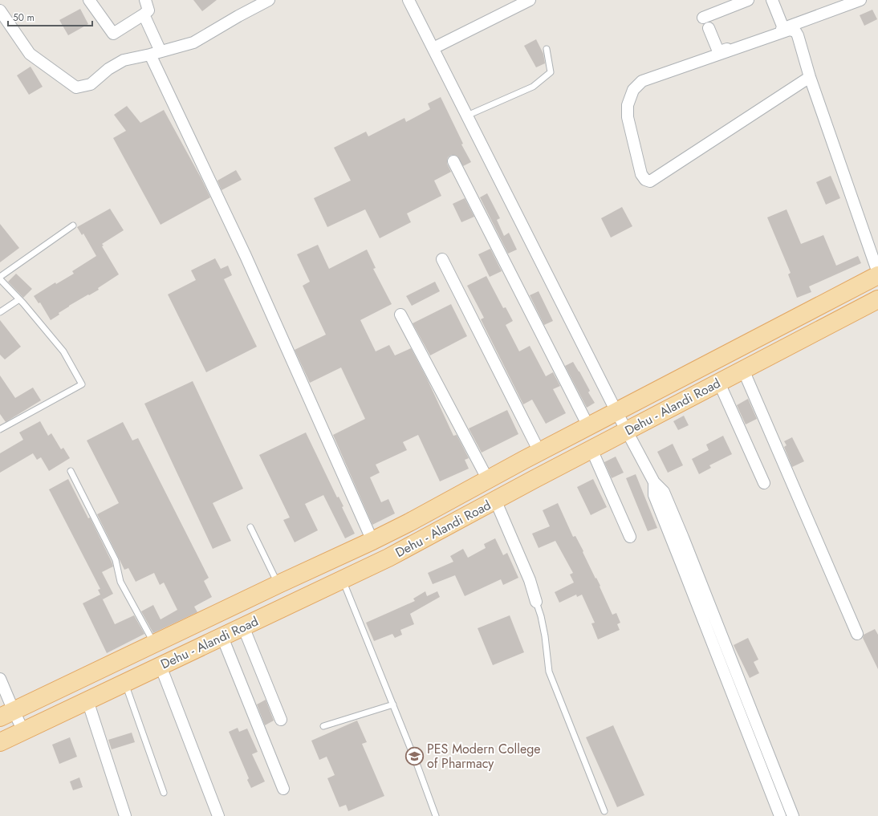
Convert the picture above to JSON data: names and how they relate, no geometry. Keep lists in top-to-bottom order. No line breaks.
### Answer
{"streets":{"main road":["Dehu - Alandi Road"]},"places":{"school or university":["PES Modern College of Pharmacy"]},"scale_bar":"50 m"}
